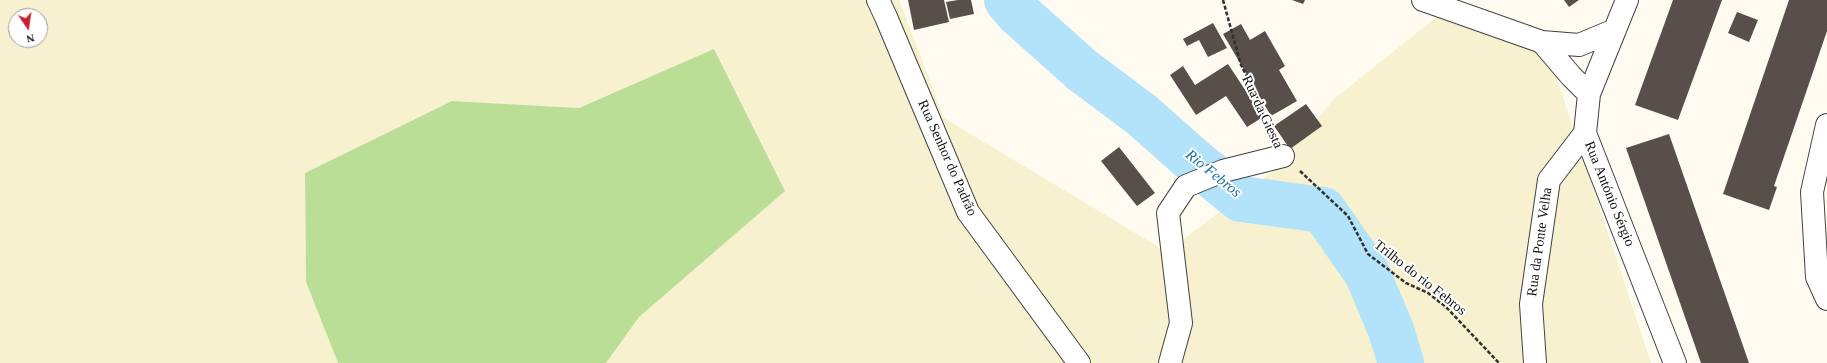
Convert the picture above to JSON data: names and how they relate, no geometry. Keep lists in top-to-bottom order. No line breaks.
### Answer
{"streets":{"street":["Rua da Giesta","Rua Senhor do Padrão","Rua António Sérgio","Rua da Ponte Velha"],"path":["Trilho do rio Febros"]},"crossings":[["Rua da Giesta","Trilho do rio Febros"],["Rua António Sérgio","Rua da Ponte Velha"]],"water":["Rio Febros"],"north":"bottom"}
